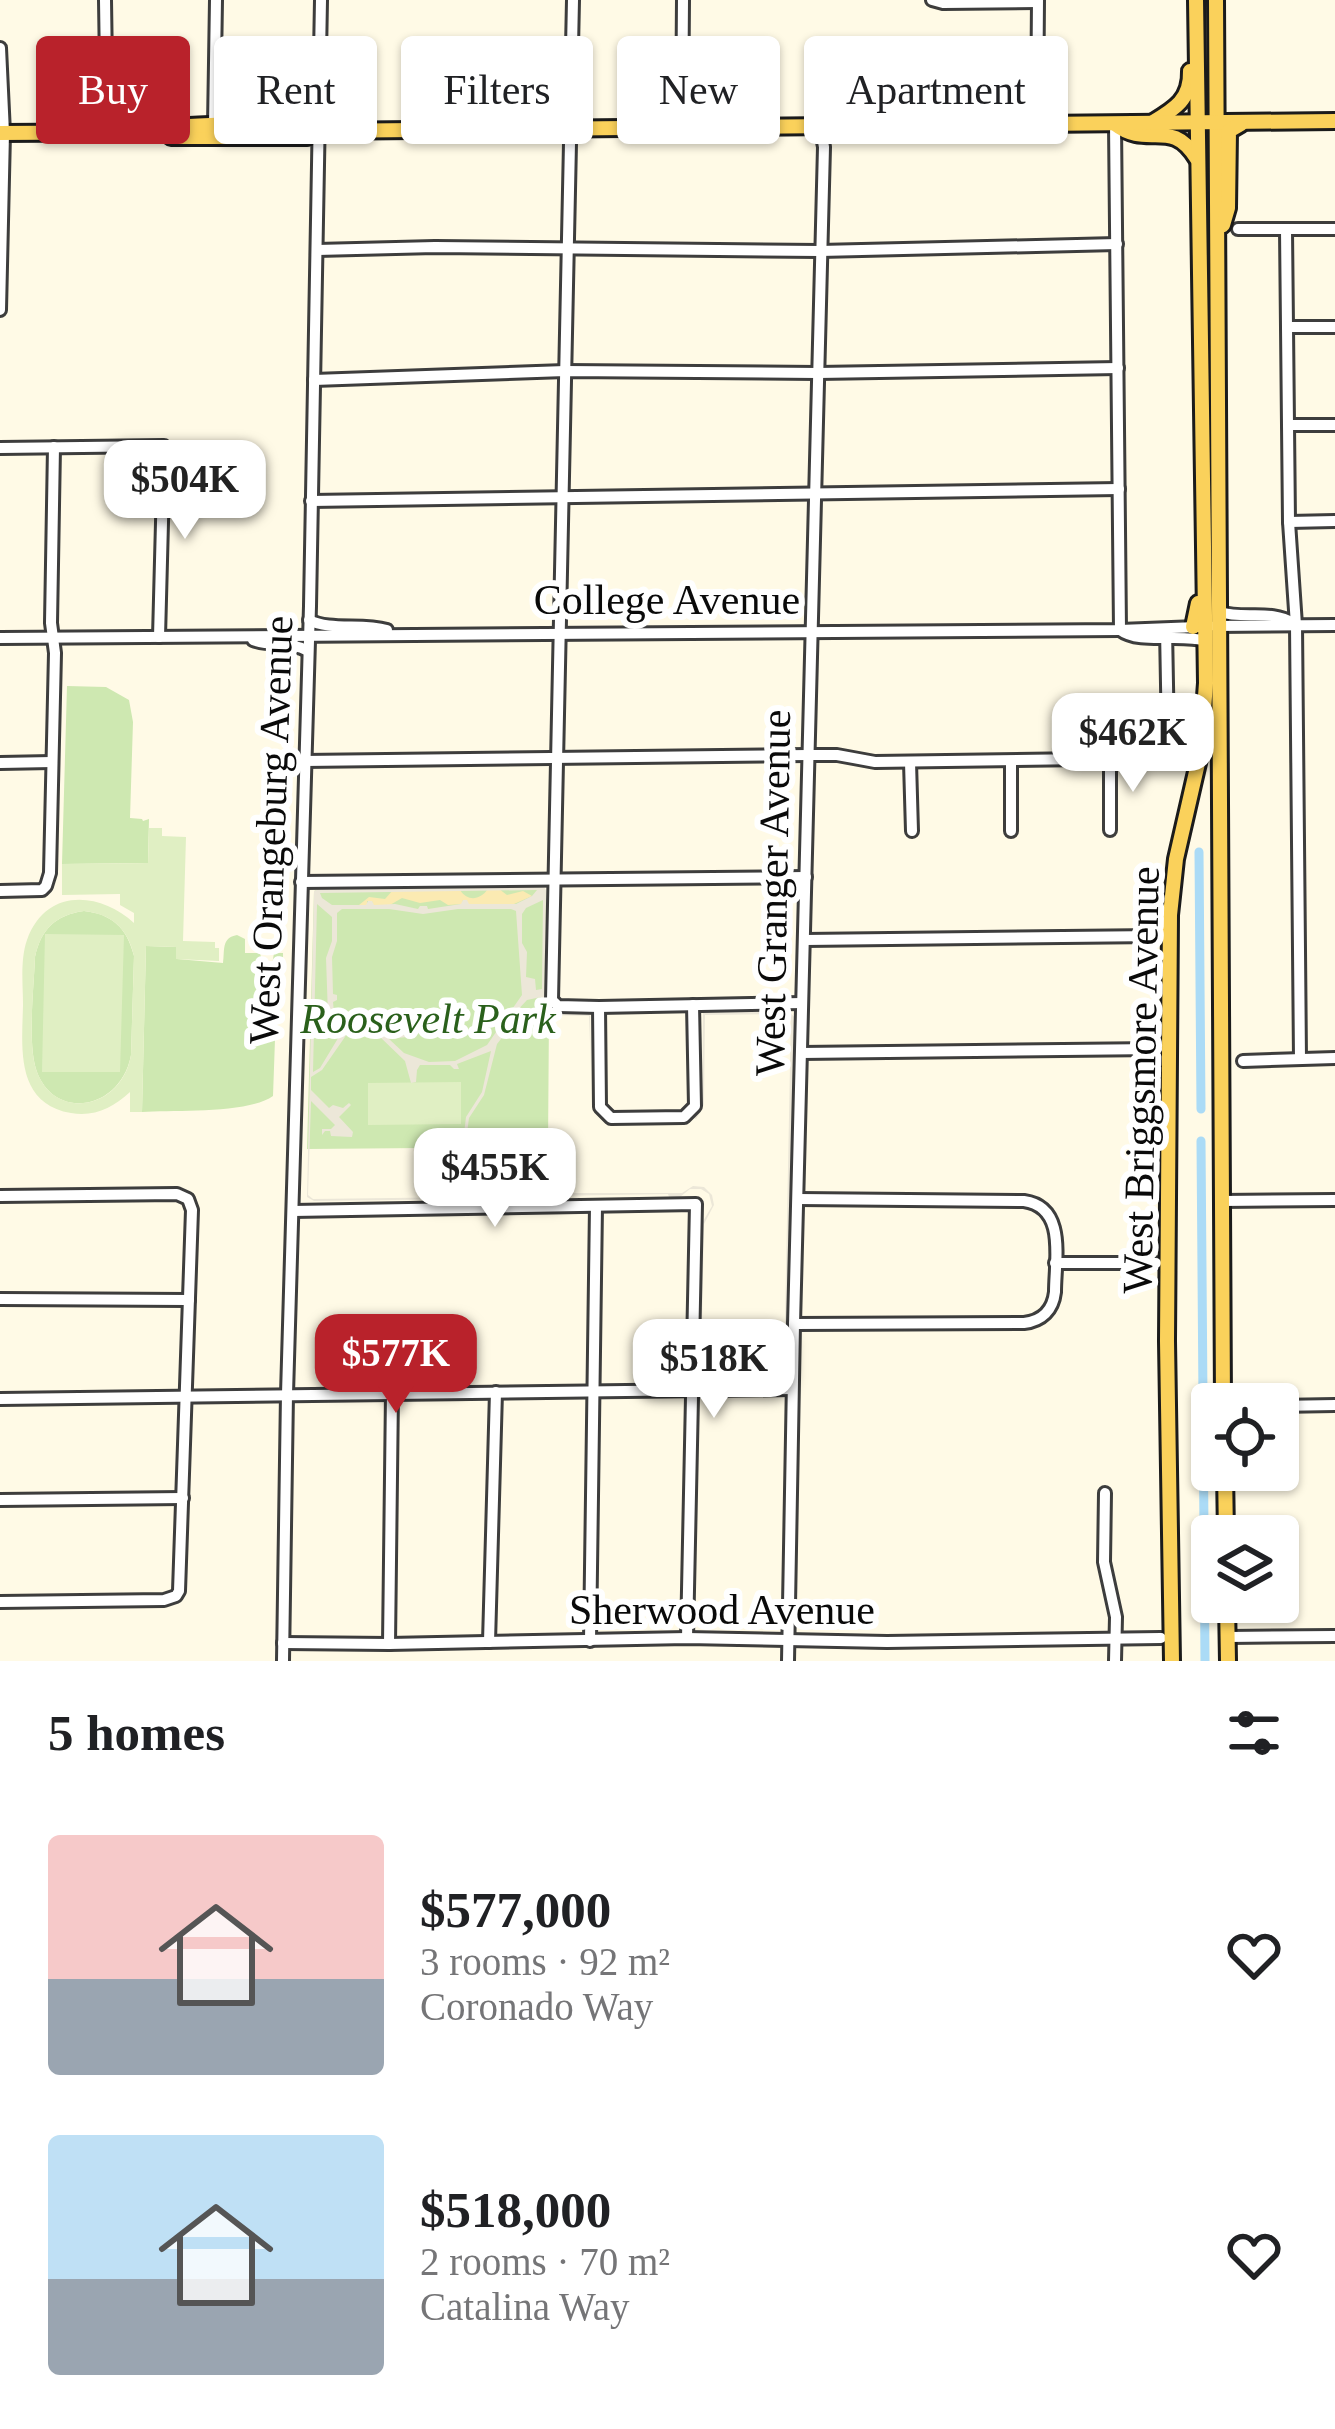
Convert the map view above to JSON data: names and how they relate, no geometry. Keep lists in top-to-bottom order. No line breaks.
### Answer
{"streets":{"main road":["West Briggsmore Avenue"],"street":["College Avenue","West Orangeburg Avenue","West Granger Avenue","Sherwood Avenue"]},"crossings":[["College Avenue","West Orangeburg Avenue"],["College Avenue","West Granger Avenue"],["West Orangeburg Avenue","Sherwood Avenue"],["West Granger Avenue","Sherwood Avenue"]],"parks":["Roosevelt Park"],"page":{"chip":["Buy","Rent","Filters","New","Apartment"],"price":["$504K","$462K","$455K","$577K","$518K"],"heading":"5 homes","list":[{"name":"$577,000","note":"3 rooms · 92 m² · Coronado Way"},{"name":"$518,000","note":"2 rooms · 70 m² · Catalina Way"}]}}
